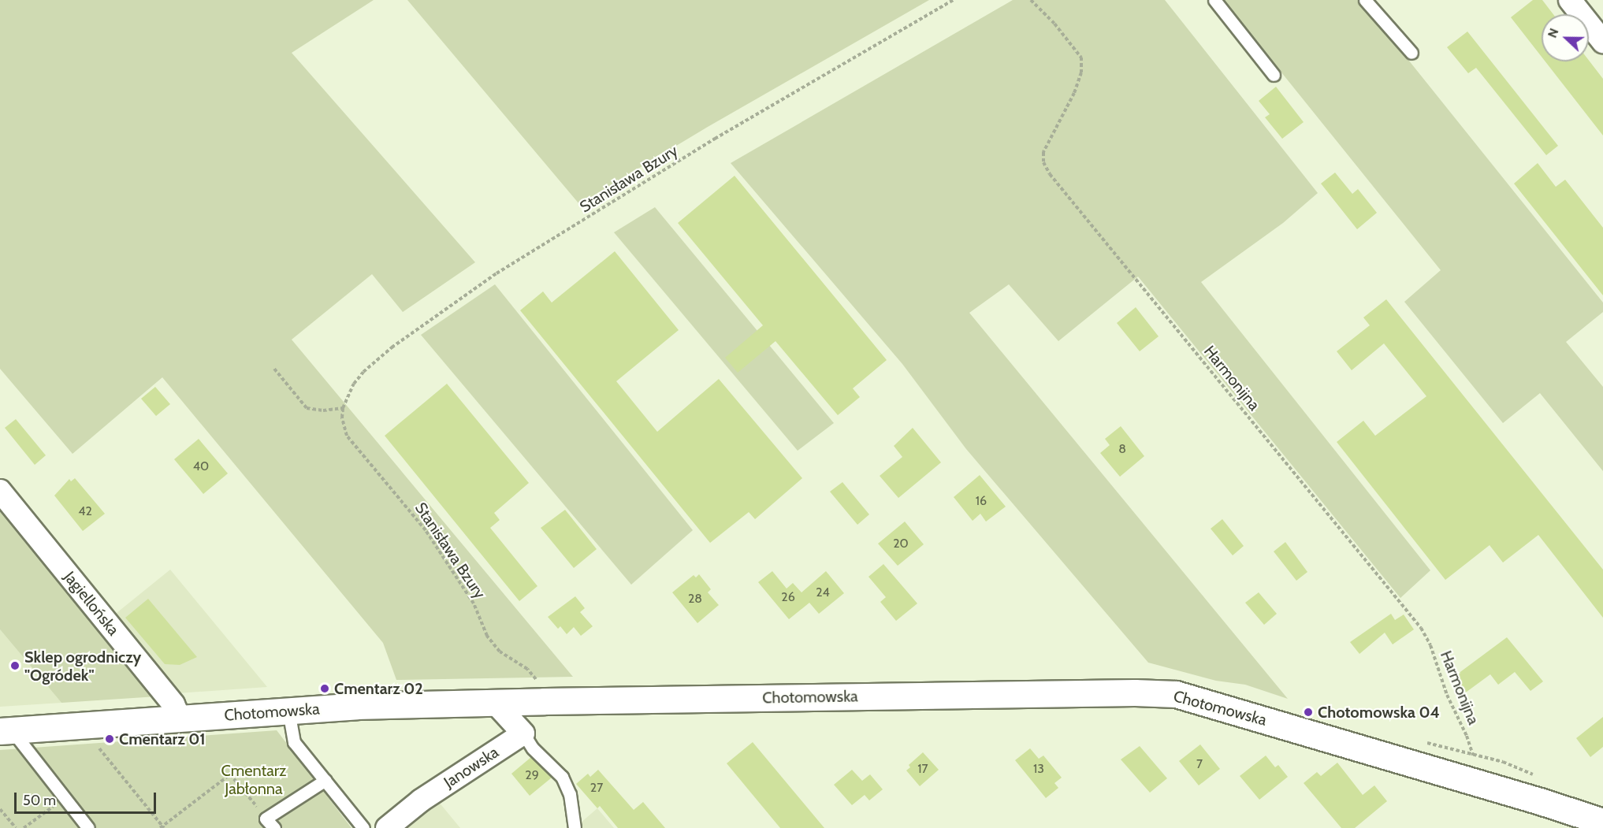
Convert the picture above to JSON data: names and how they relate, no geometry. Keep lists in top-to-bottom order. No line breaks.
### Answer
{"streets":{"street":["Jagiellońska","Chotomowska","Janowska"],"path":["Stanisława Bzury","Harmonijna"]},"crossings":[["Stanisława Bzury","Chotomowska"],["Harmonijna","Chotomowska"],["Jagiellońska","Chotomowska"]],"parks":["Cmentarz Jabłonna"],"places":["Sklep ogrodniczy \"Ogródek\"","Cmentarz 02","Chotomowska 04","Cmentarz 01"],"house_numbers":["8","40","16","42","20","24","26","28","7","17","13","29","27"],"scale_bar":"50 m","north":"left"}
